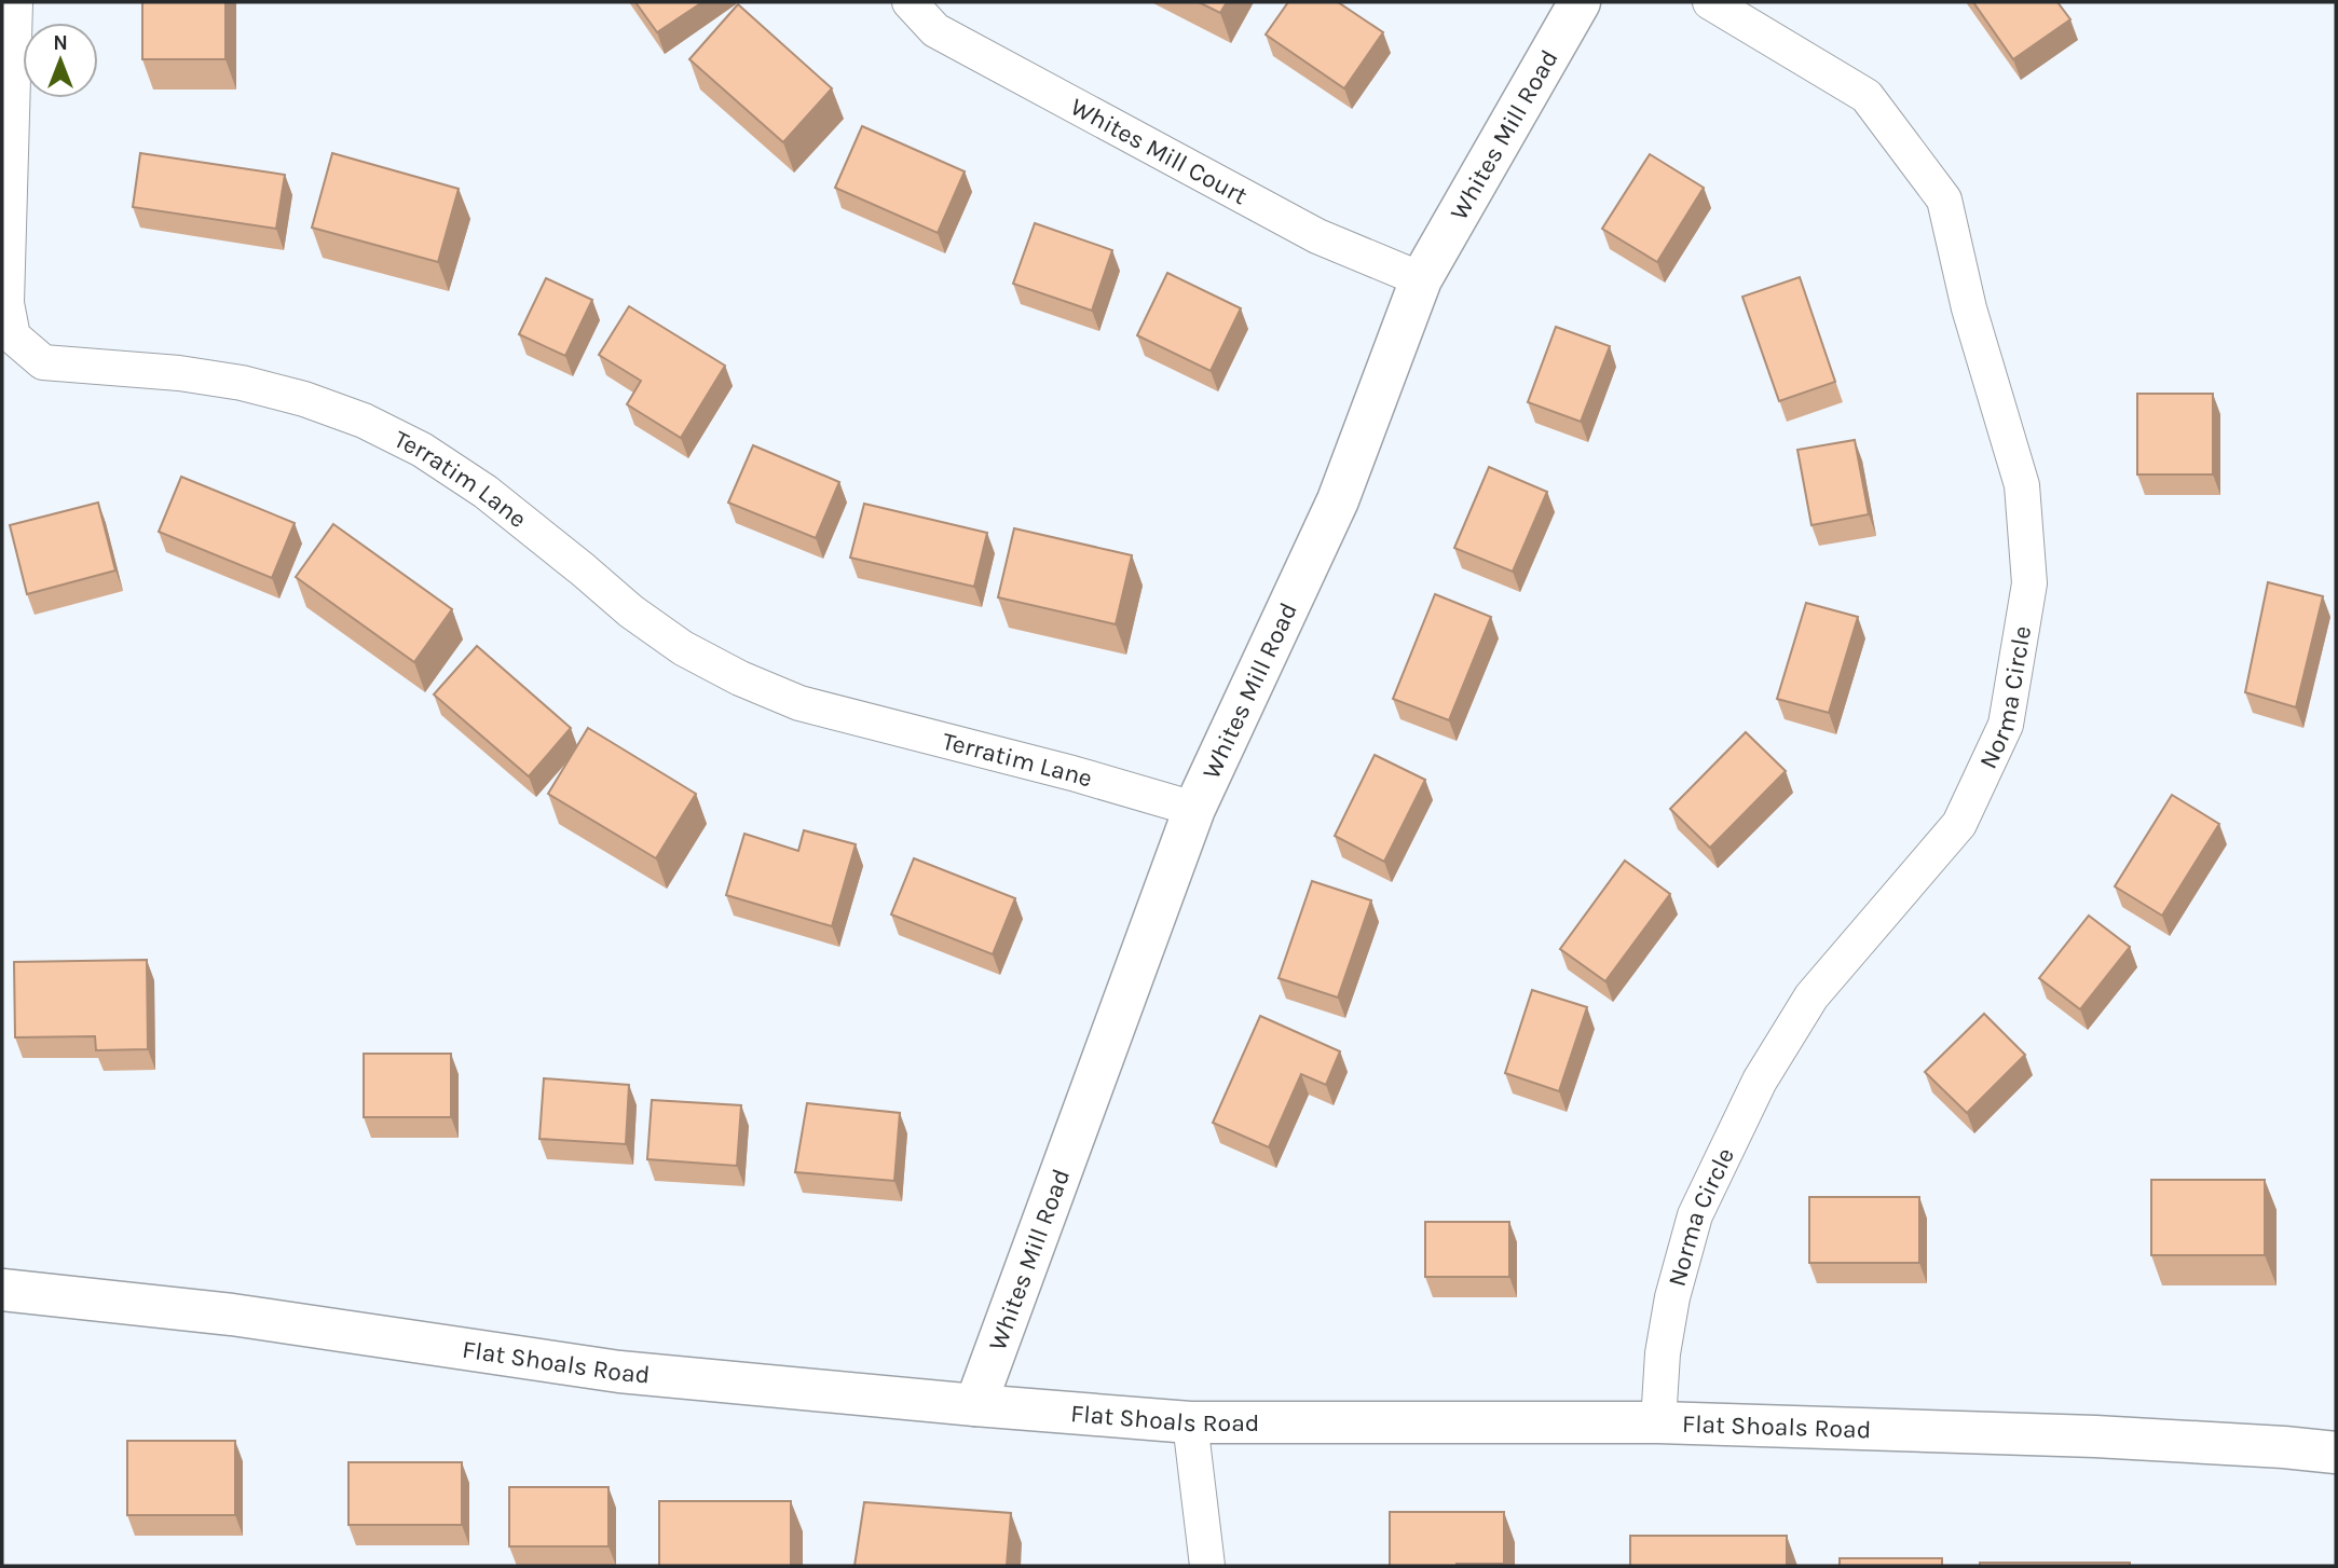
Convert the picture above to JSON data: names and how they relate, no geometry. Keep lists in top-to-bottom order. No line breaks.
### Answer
{"streets":{"main road":["Whites Mill Road","Flat Shoals Road"],"street":["Whites Mill Court","Terratim Lane","Norma Circle"]},"crossings":[["Whites Mill Road","Whites Mill Court"],["Whites Mill Road","Terratim Lane"],["Whites Mill Road","Flat Shoals Road"],["Norma Circle","Flat Shoals Road"]],"north":"top"}
